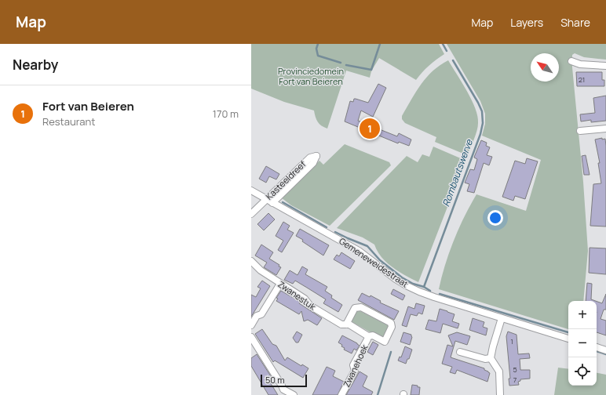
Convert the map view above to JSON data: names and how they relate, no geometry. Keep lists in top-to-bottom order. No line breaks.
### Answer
{"streets":{"street":["Kasteeldreef","Gemeneweidestraat","Zwanestuk","Zwanehoek"]},"crossings":[["Kasteeldreef","Gemeneweidestraat"],["Zwanestuk","Zwanehoek"]],"water":["Rombautswerve"],"parks":["Provinciedomein Fort van Beieren"],"house_numbers":["21","1","5","7"],"scale_bar":"50 m","north":"top left","page":{"header":"Map","nav":["Map","Layers","Share"],"heading":"Nearby","list":[{"mark":"1","name":"Fort van Beieren","note":"Restaurant","value":"170 m"}],"pins":"1","map_buttons":["+","−"],"scale":"50 m"}}
